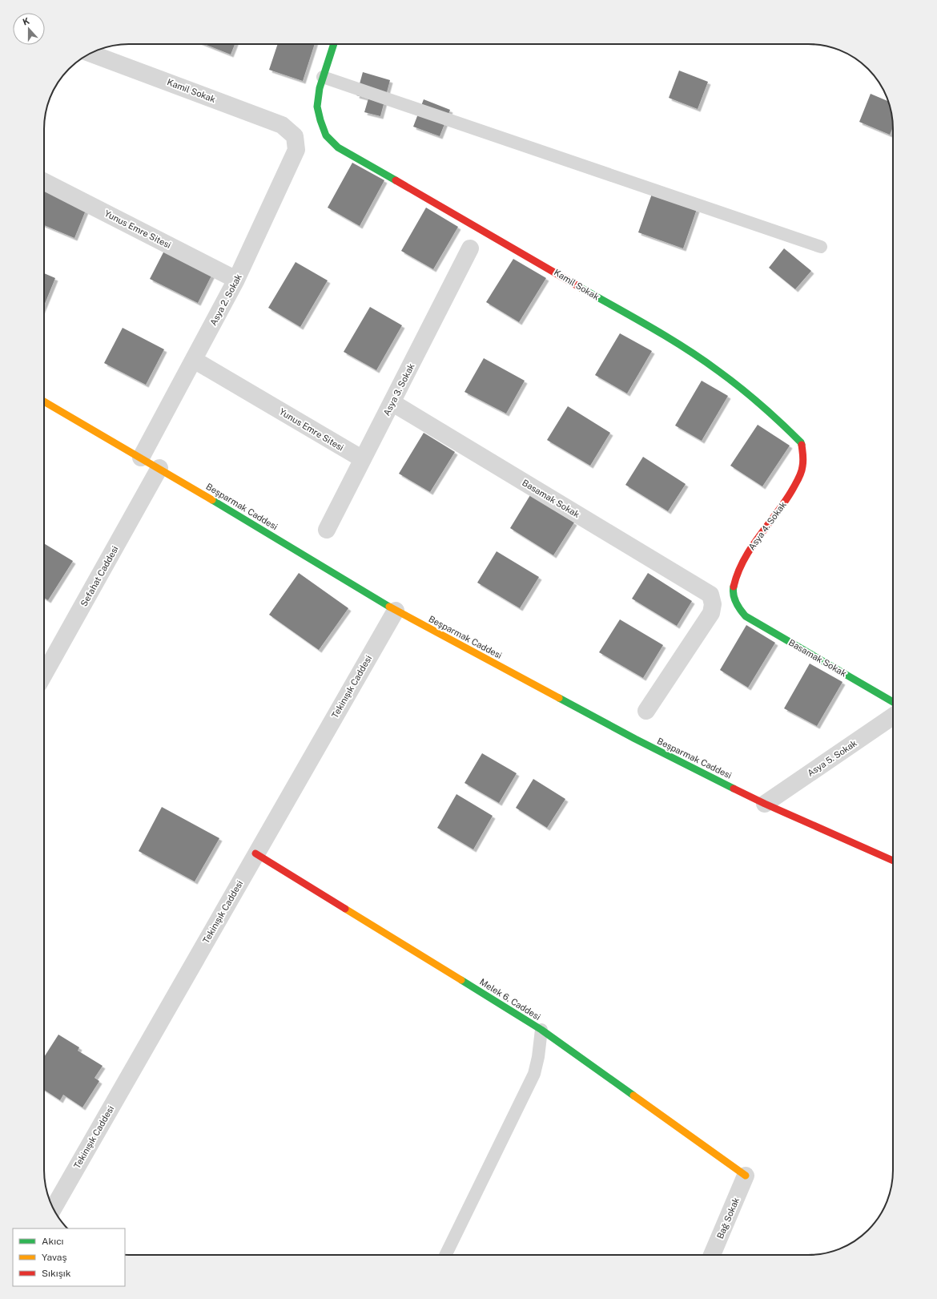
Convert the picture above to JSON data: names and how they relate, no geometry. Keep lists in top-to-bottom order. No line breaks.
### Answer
{"streets":{"street":["Kamil Sokak","Yunus Emre Sitesi","Asya 2. Sokak","Asya 3. Sokak","Basamak Sokak","Beşparmak Caddesi","Asya 4. Sokak","Sefahat Caddesi","Tekinışık Caddesi","Asya 5. Sokak","Melek 6. Caddesi","Bağ Sokak"]},"crossings":[["Kamil Sokak","Asya 2. Sokak"],["Kamil Sokak","Asya 4. Sokak"],["Yunus Emre Sitesi","Asya 2. Sokak"],["Yunus Emre Sitesi","Asya 3. Sokak"],["Asya 2. Sokak","Beşparmak Caddesi"],["Asya 3. Sokak","Basamak Sokak"],["Basamak Sokak","Asya 4. Sokak"],["Beşparmak Caddesi","Sefahat Caddesi"],["Beşparmak Caddesi","Tekinışık Caddesi"],["Beşparmak Caddesi","Asya 5. Sokak"],["Tekinışık Caddesi","Melek 6. Caddesi"],["Melek 6. Caddesi","Bağ Sokak"]],"legend":["Akıcı","Yavaş","Sıkışık"],"north":"top"}
